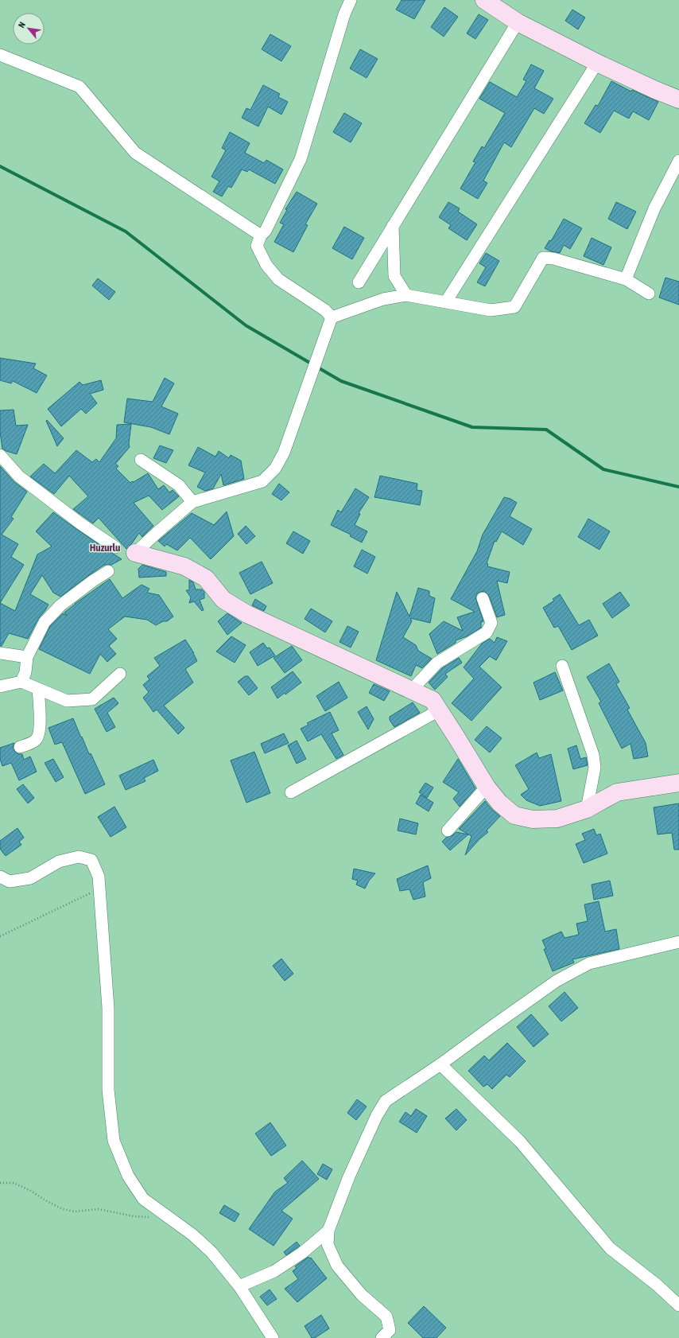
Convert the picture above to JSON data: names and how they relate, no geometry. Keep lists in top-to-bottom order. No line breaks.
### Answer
{"districts":["Huzurlu"],"north":"top left"}
